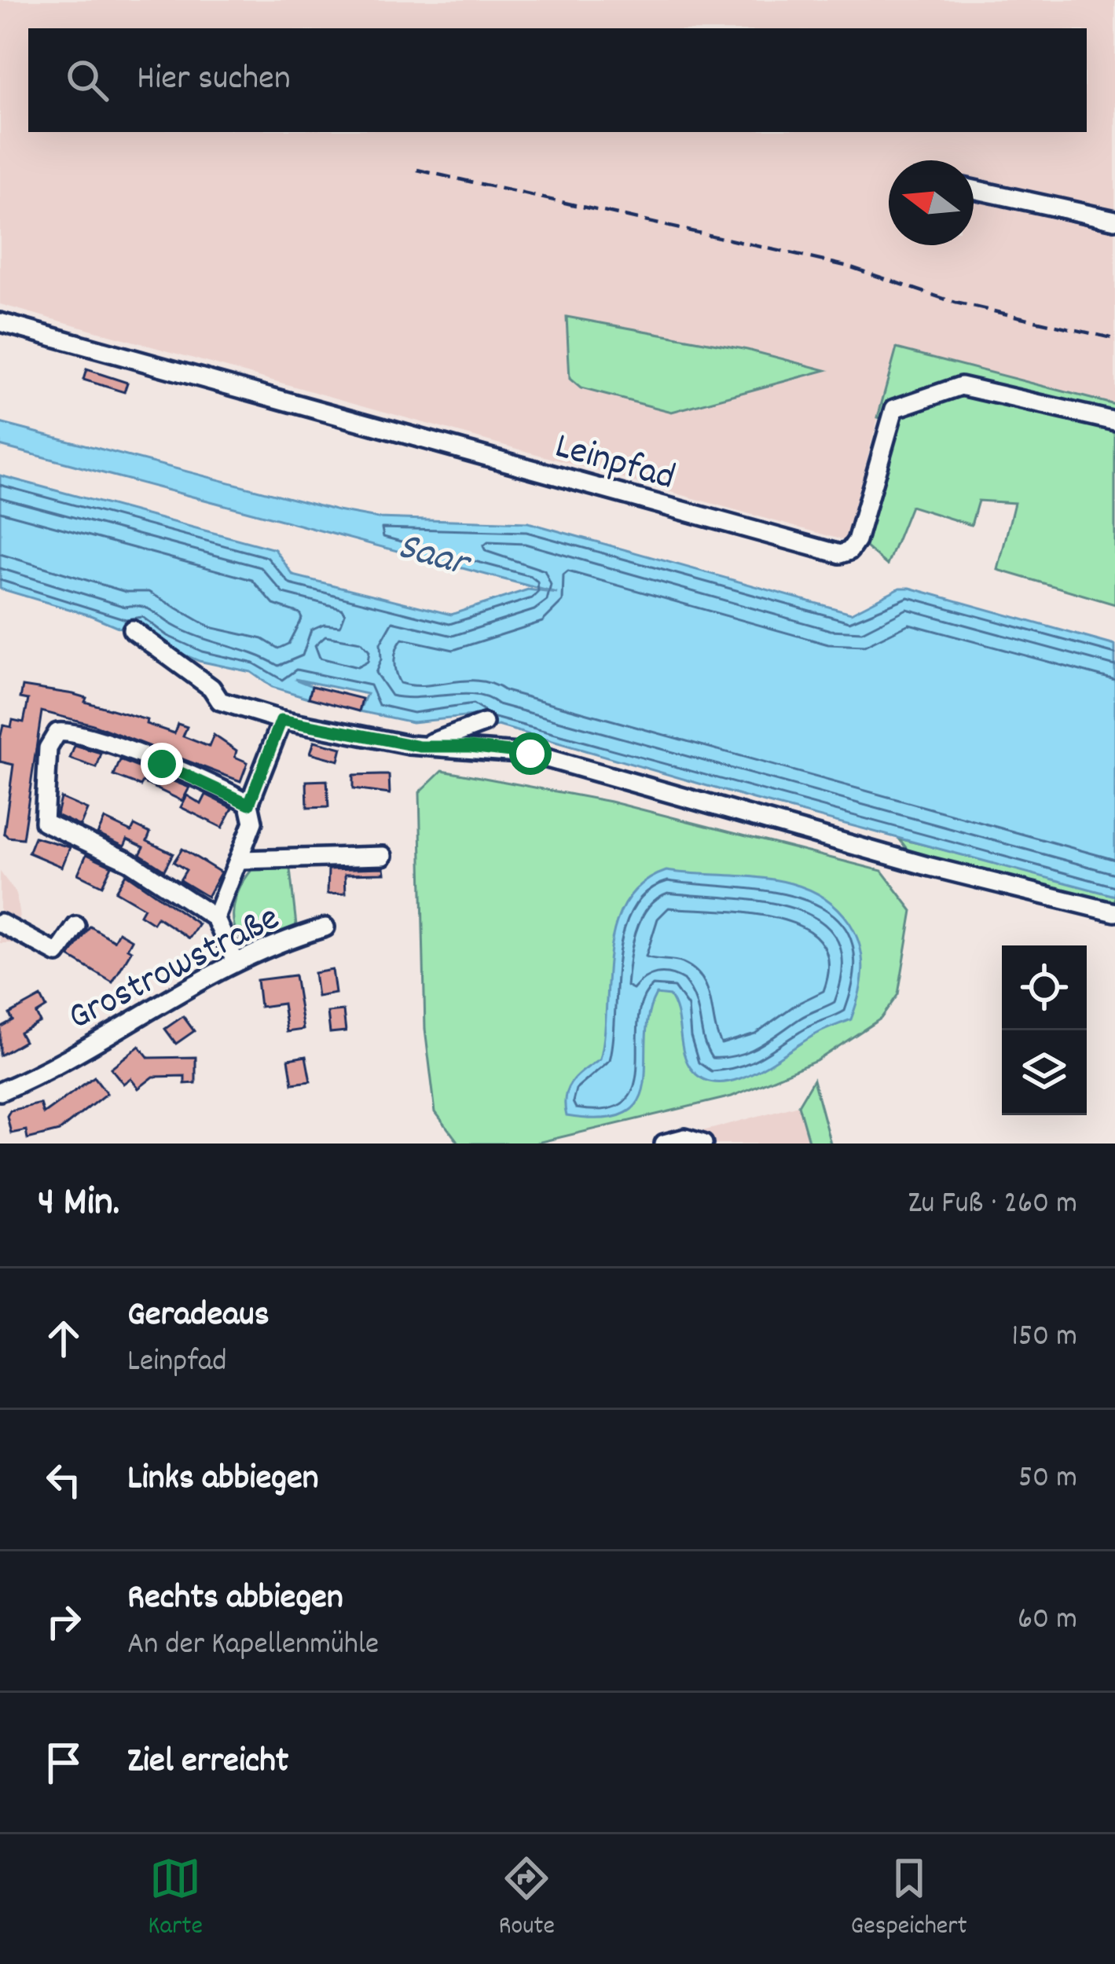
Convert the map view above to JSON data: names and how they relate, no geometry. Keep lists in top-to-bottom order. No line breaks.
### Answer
{"streets":{"street":["Leinpfad","Grostrowstraße"]},"water":["Saar"],"north":"left","page":{"search":"Hier suchen","heading":["4 Min.","Zu Fuß · 260 m"],"list":[["Geradeaus","Leinpfad","150 m"],["Links abbiegen","50 m"],["Rechts abbiegen","An der Kapellenmühle","60 m"],"Ziel erreicht"],"nav":["Karte","Route","Gespeichert"]}}
